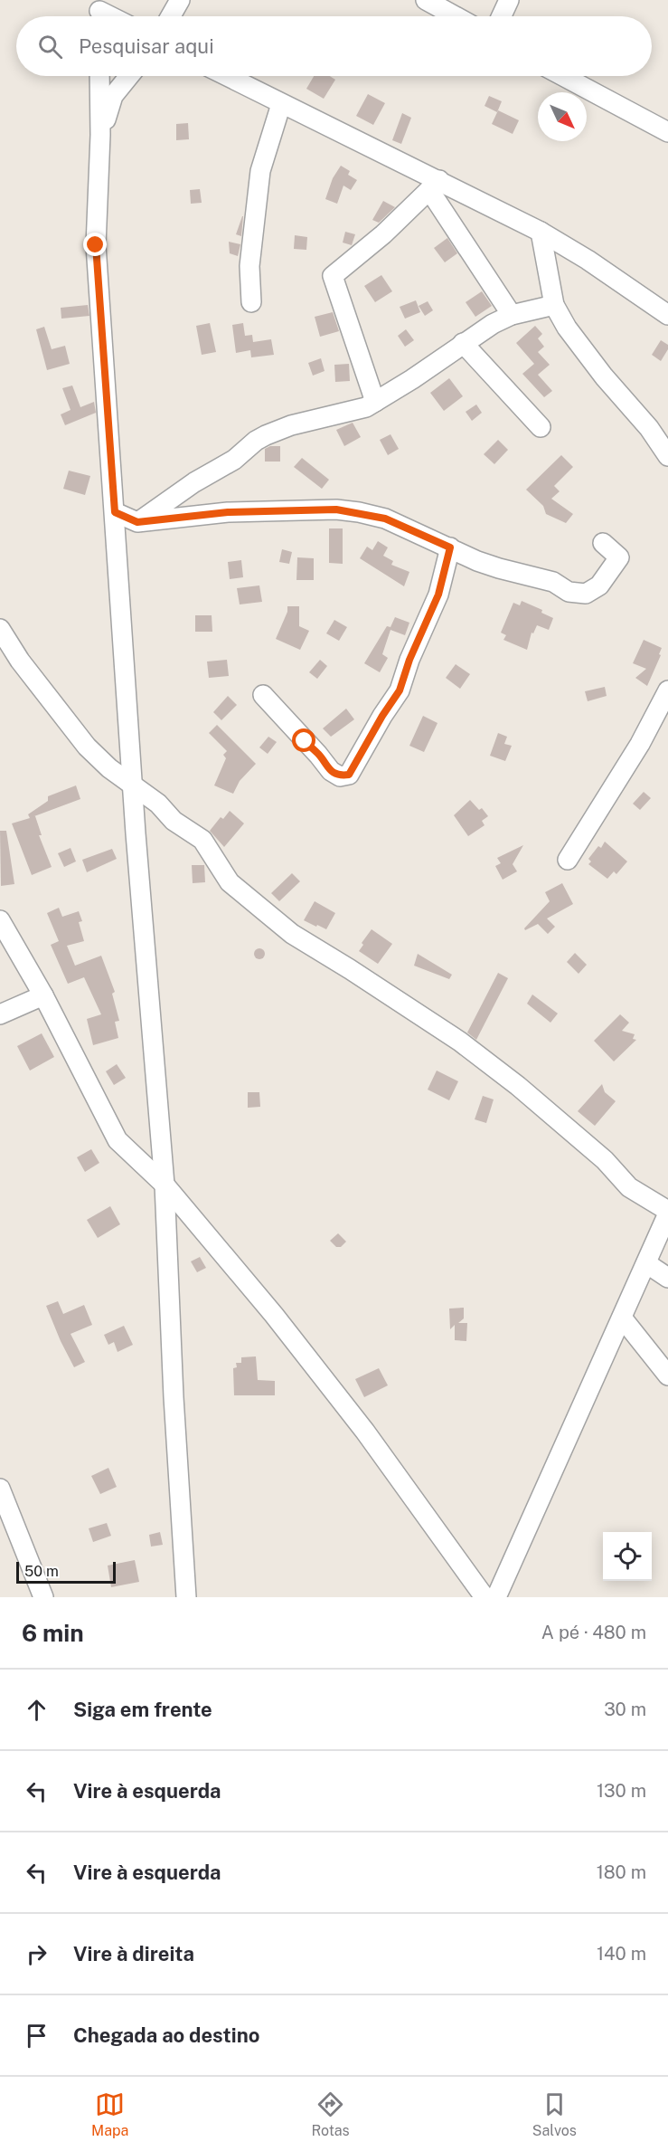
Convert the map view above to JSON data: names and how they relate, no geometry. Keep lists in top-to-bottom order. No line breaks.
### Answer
{"scale_bar":"50 m","north":"bottom right","page":{"search":"Pesquisar aqui","scale":"50 m","heading":["6 min","A pé · 480 m"],"list":[["Siga em frente","30 m"],["Vire à esquerda","130 m"],["Vire à esquerda","180 m"],["Vire à direita","140 m"],"Chegada ao destino"],"nav":["Mapa","Rotas","Salvos"]}}
